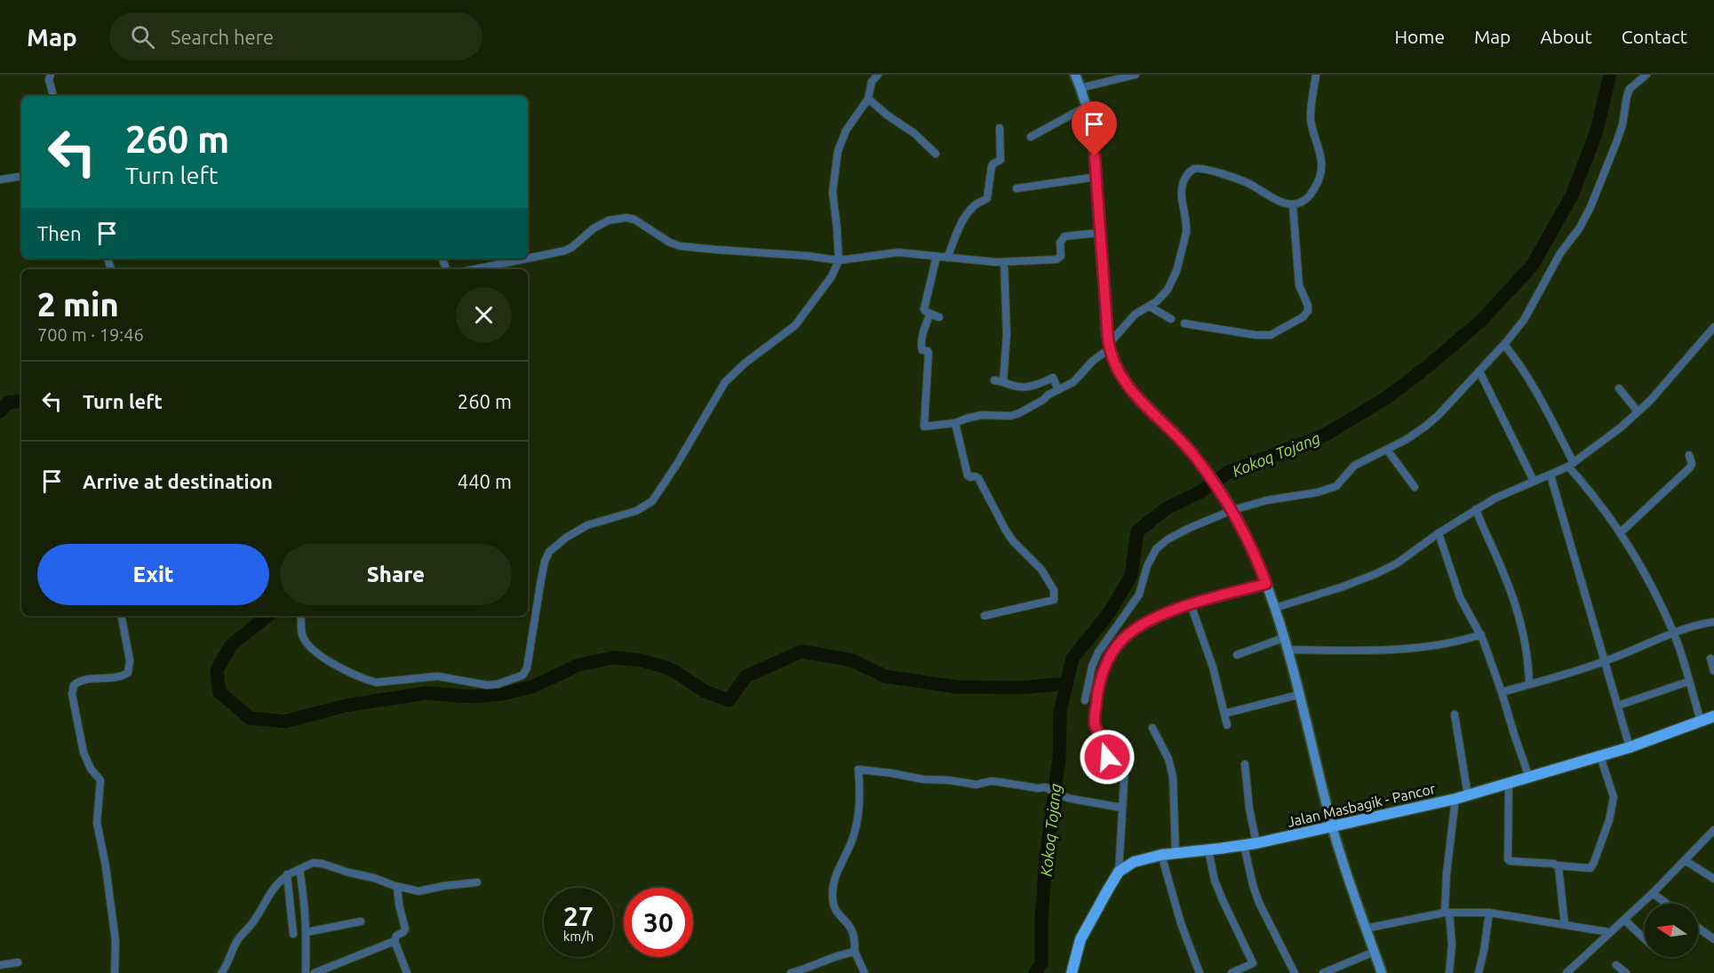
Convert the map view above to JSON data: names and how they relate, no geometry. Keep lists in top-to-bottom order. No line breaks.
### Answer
{"streets":{"main road":["Jalan Masbagik - Pancor"]},"water":["Kokoq Tojang"],"north":"left","page":{"header":"Map","search":"Search here","nav":["Home","Map","About","Contact"],"turn":["260 m","Turn left"],"then":"Then","heading":["2 min","700 m · 19:46"],"list":[{"name":"Turn left","value":"260 m"},{"name":"Arrive at destination","value":"440 m"}],"buttons":["Exit","Share"],"speed":"27 km/h","limit":"30"}}
